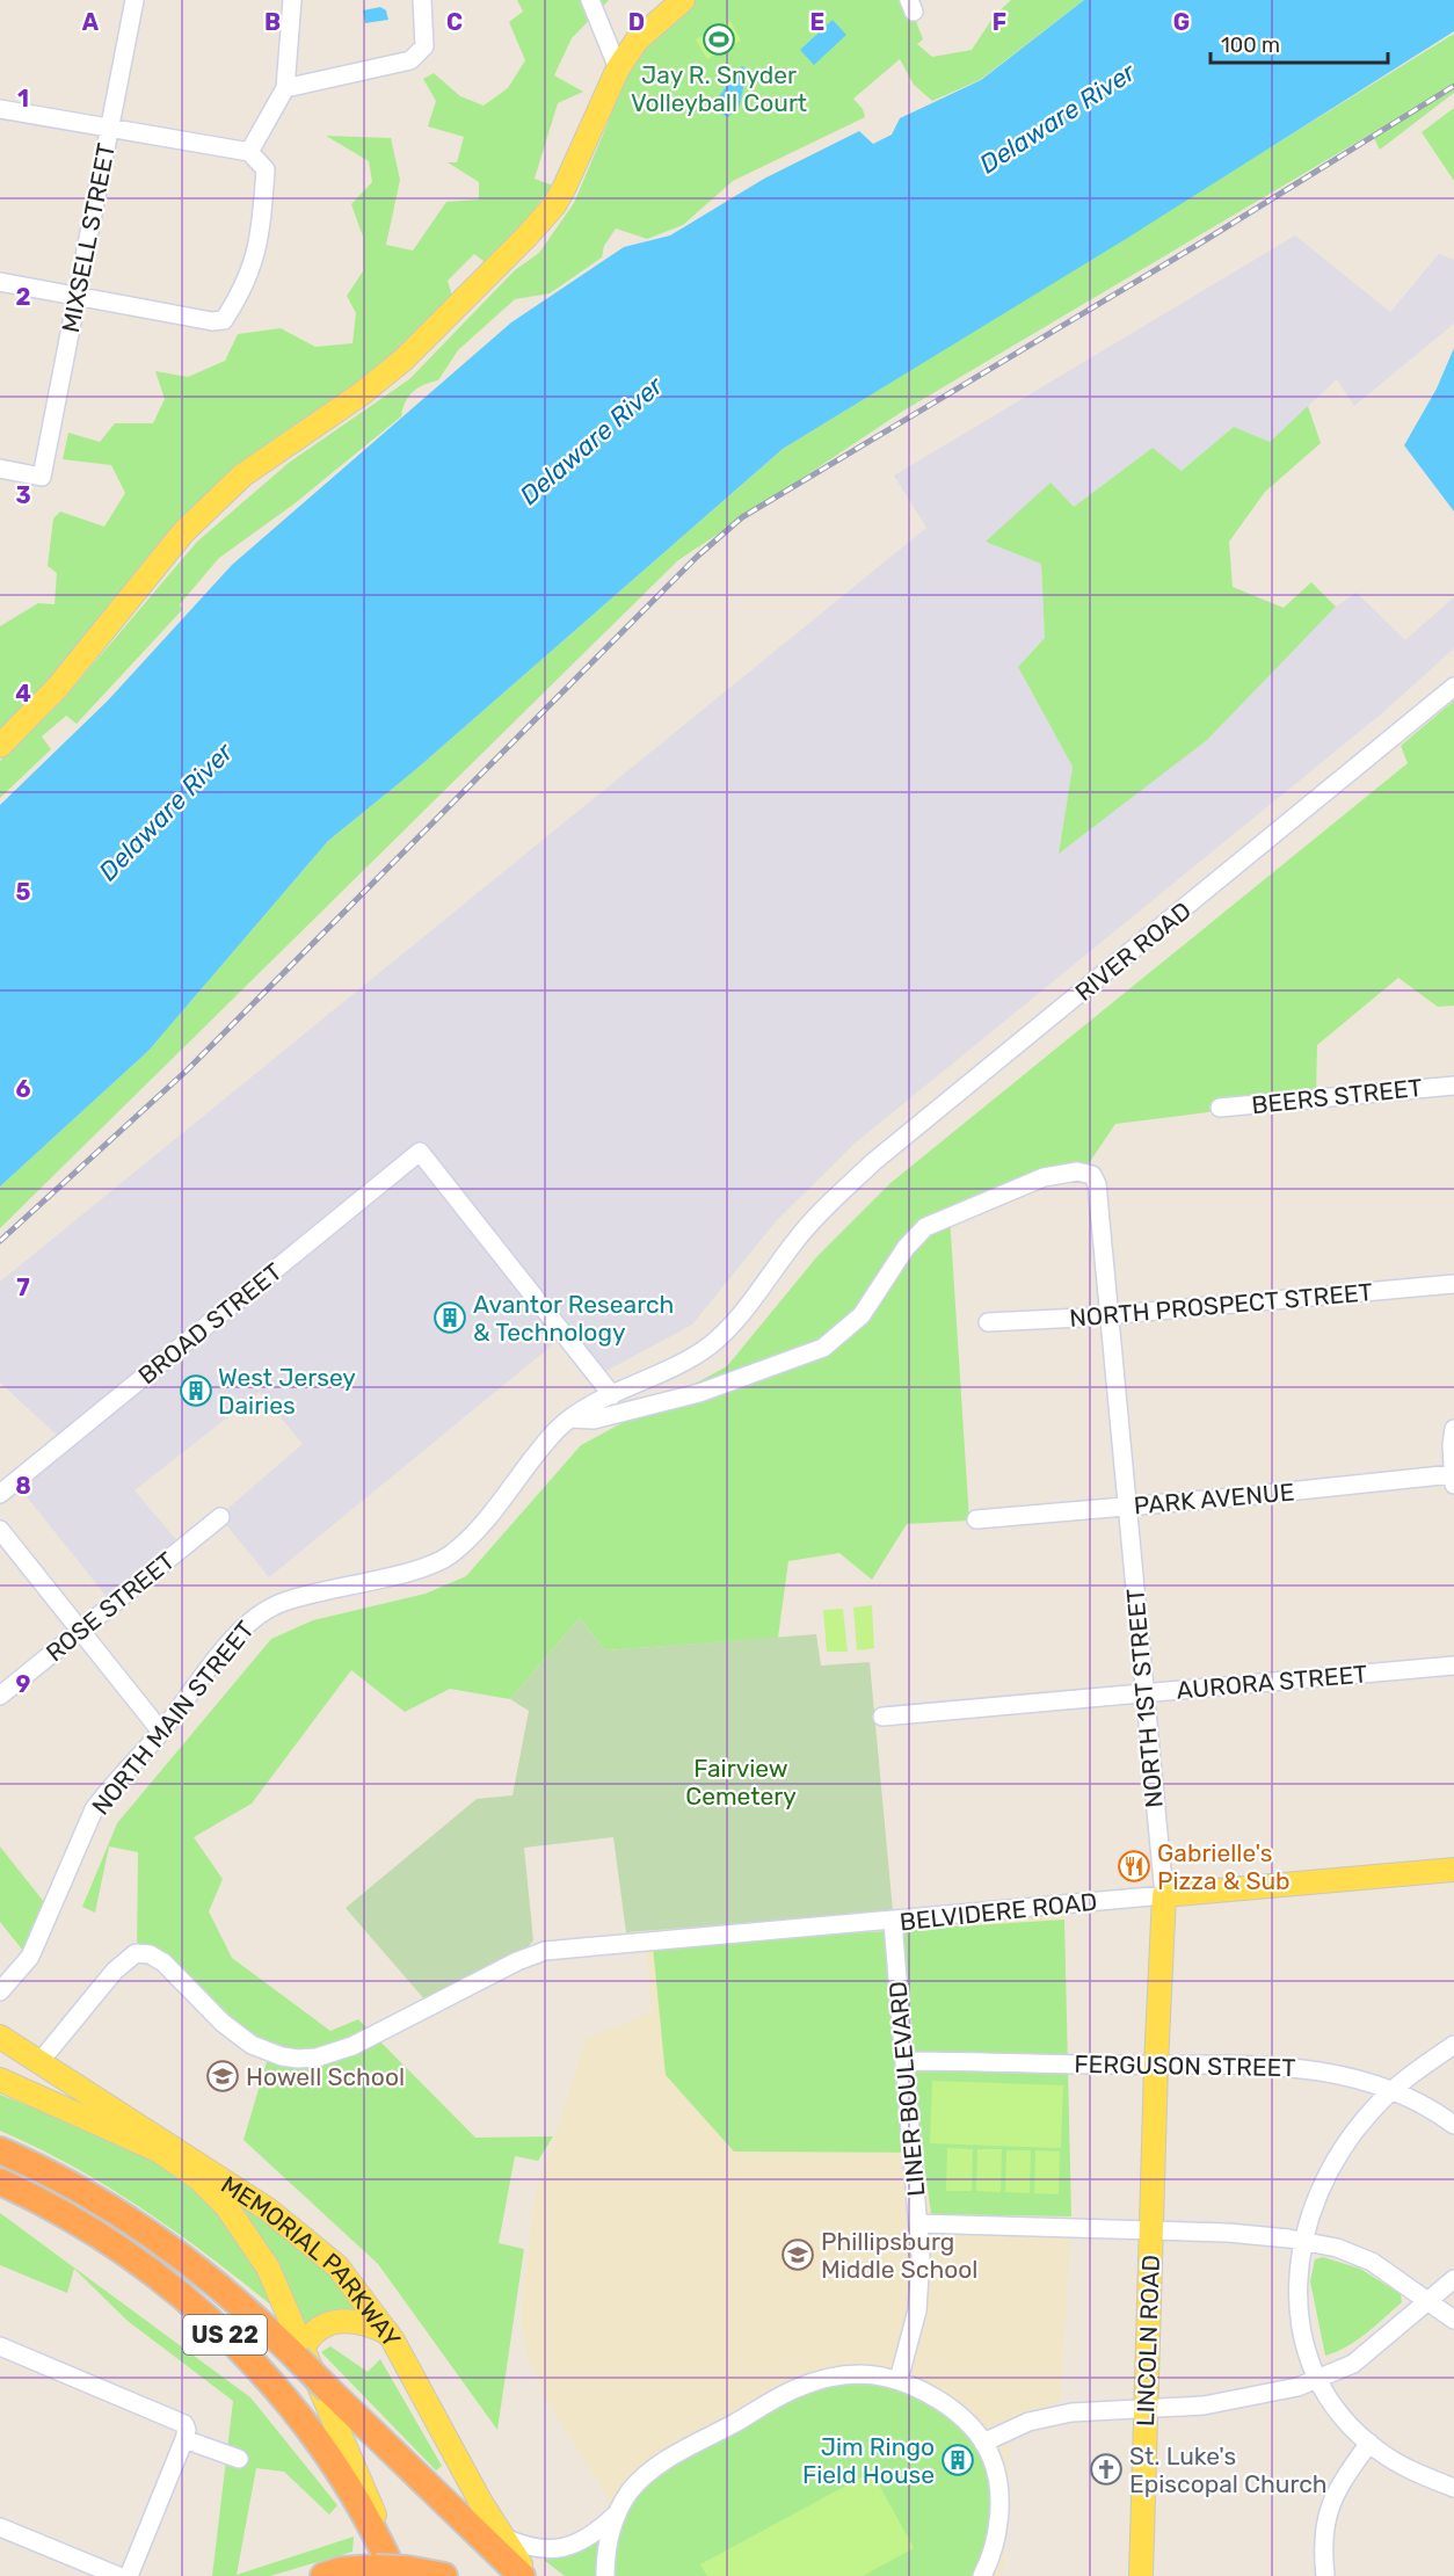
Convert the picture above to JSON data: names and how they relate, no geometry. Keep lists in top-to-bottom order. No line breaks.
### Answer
{"streets":{"highway":["US 22"],"main road":["NORTH 1ST STREET","BELVIDERE ROAD","MEMORIAL PARKWAY","LINCOLN ROAD"],"street":["MIXSELL STREET","RIVER ROAD","BEERS STREET","NORTH PROSPECT STREET","BROAD STREET","PARK AVENUE","ROSE STREET","AURORA STREET","NORTH MAIN STREET","FERGUSON STREET","LINER BOULEVARD"]},"crossings":[["RIVER ROAD","BROAD STREET"],["RIVER ROAD","NORTH MAIN STREET"],["NORTH PROSPECT STREET","NORTH 1ST STREET"],["BROAD STREET","NORTH MAIN STREET"],["PARK AVENUE","NORTH 1ST STREET"],["AURORA STREET","NORTH 1ST STREET"],["NORTH 1ST STREET","NORTH MAIN STREET"],["NORTH 1ST STREET","BELVIDERE ROAD"],["NORTH 1ST STREET","FERGUSON STREET"],["NORTH 1ST STREET","LINCOLN ROAD"],["BELVIDERE ROAD","LINER BOULEVARD"],["BELVIDERE ROAD","MEMORIAL PARKWAY"],["FERGUSON STREET","LINER BOULEVARD"],["MEMORIAL PARKWAY","US 22"]],"water":["Delaware River"],"parks":["Fairview Cemetery"],"places":{"sports":["Jay R. Snyder Volleyball Court"],"building":["Avantor Research & Technology","West Jersey Dairies","Jim Ringo Field House"],"restaurant":["Gabrielle's Pizza & Sub"],"school or university":["Howell School","Phillipsburg Middle School"],"church":["St. Luke's Episcopal Church"]},"scale_bar":"100 m","grid":{"columns":["A","B","C","D","E","F","G"],"rows":["1","2","3","4","5","6","7","8","9"]}}
